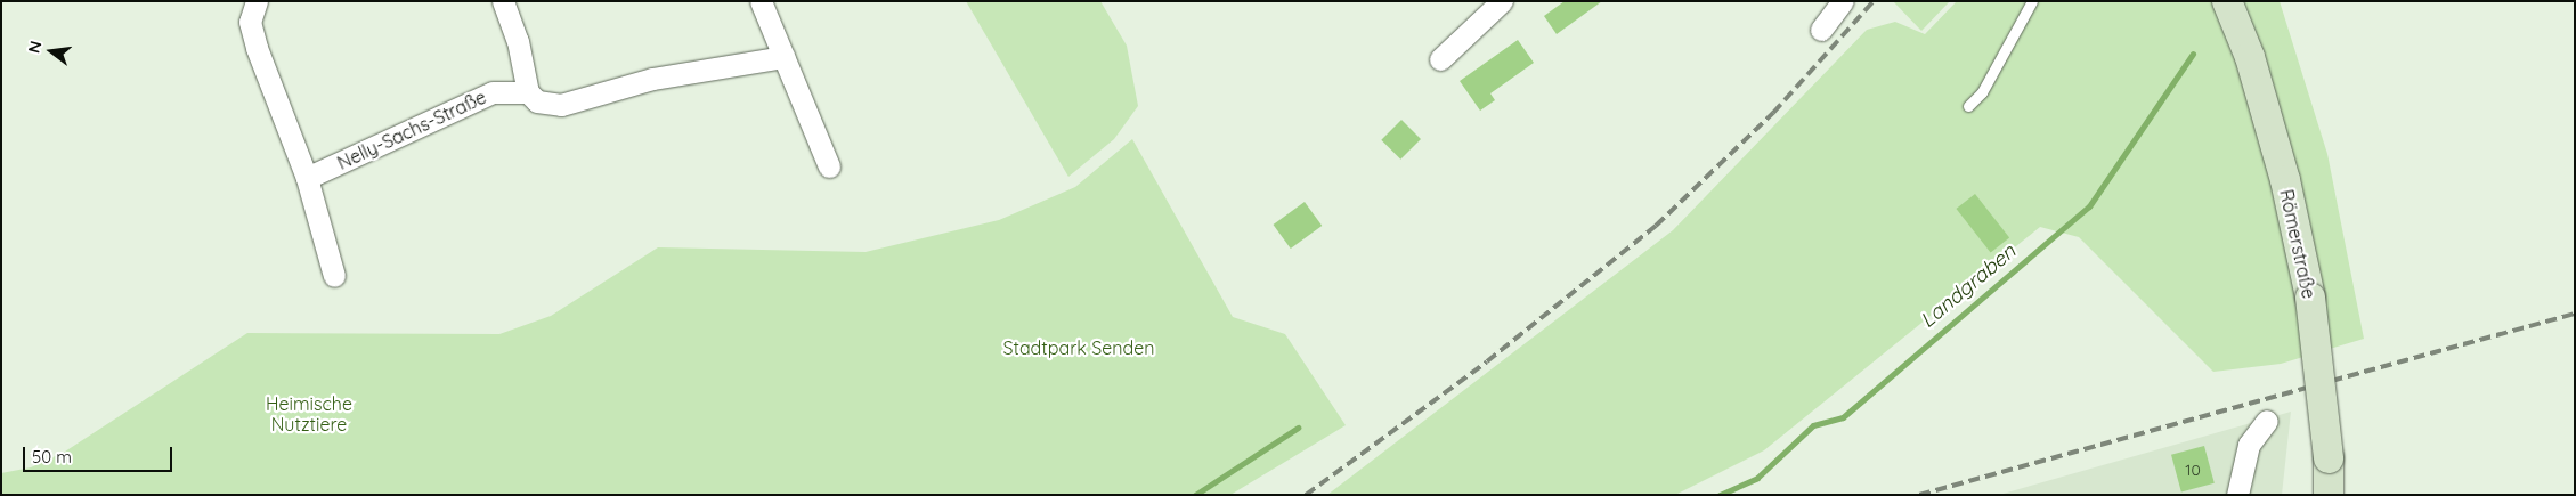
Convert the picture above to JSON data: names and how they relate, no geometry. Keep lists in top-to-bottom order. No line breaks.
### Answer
{"streets":{"main road":["Römerstraße"],"street":["Nelly-Sachs-Straße"]},"water":["Landgraben"],"parks":["Stadtpark Senden","Heimische Nutztiere"],"house_numbers":["10"],"scale_bar":"50 m","north":"left"}
